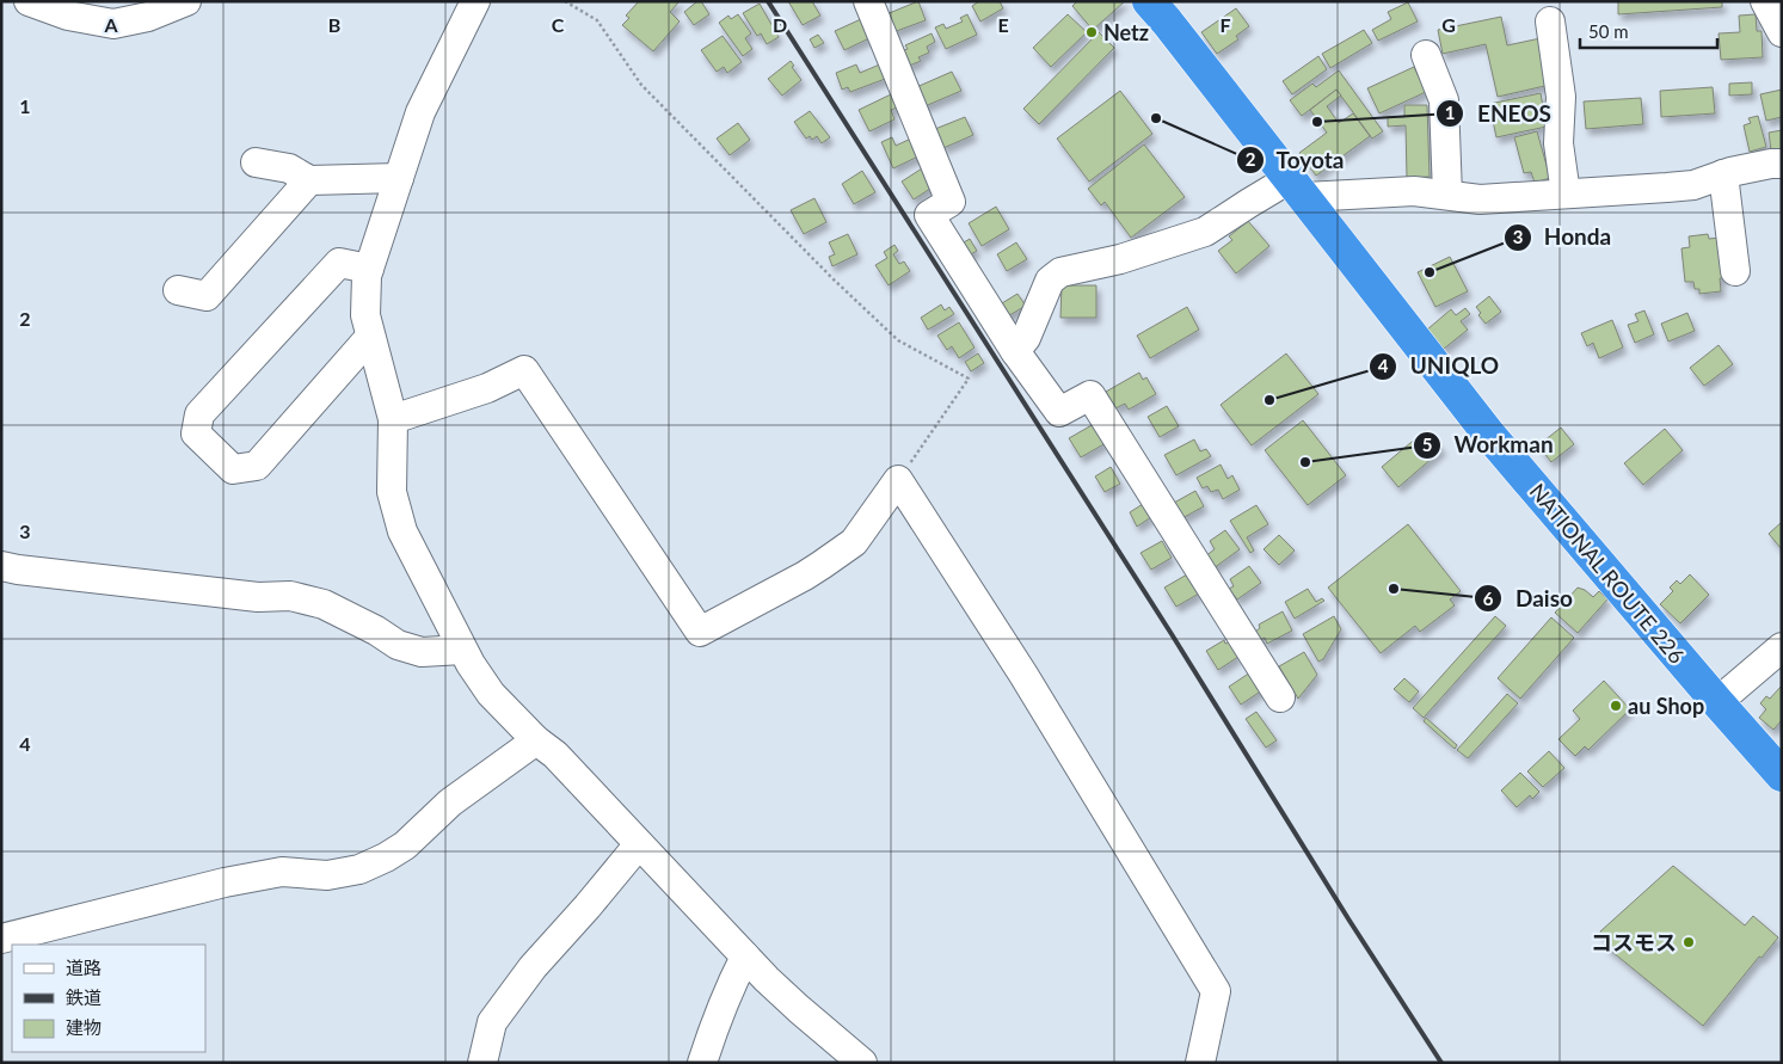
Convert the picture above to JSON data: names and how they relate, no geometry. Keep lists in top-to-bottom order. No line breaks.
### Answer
{"streets":{"highway":["NATIONAL ROUTE 226"]},"places":["Netz","Toyota","ENEOS","Honda","UNIQLO","Workman","Daiso","au Shop","コスモス"],"legend":["道路","鉄道","建物"],"scale_bar":"50 m","grid":{"columns":["A","B","C","D","E","F","G"],"rows":["1","2","3","4"]}}
